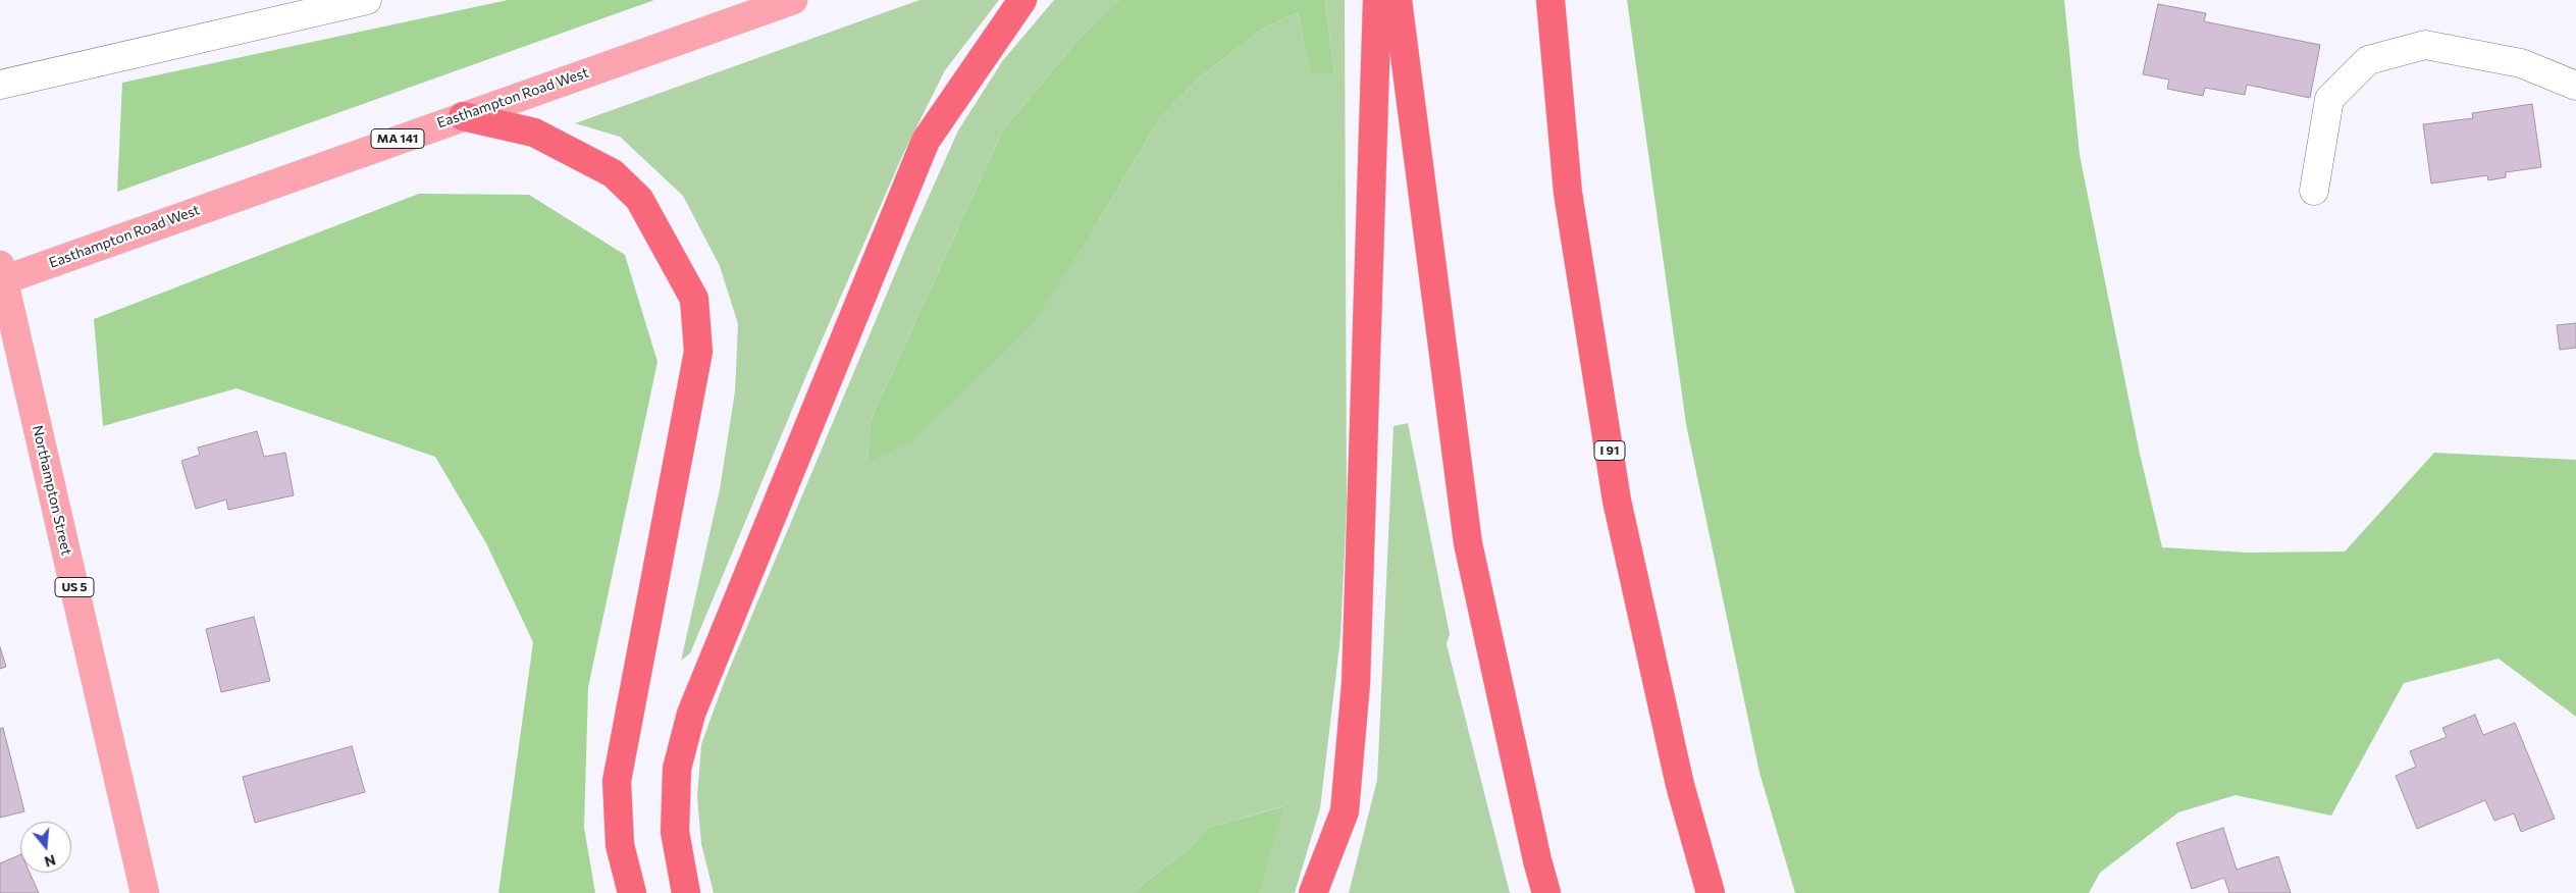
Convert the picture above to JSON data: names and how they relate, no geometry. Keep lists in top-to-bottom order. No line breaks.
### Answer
{"streets":{"highway":["I 91"],"main road":["Easthampton Road West","MA 141","Northampton Street","US 5"]},"crossings":[["Easthampton Road West","Northampton Street"]],"north":"bottom"}
